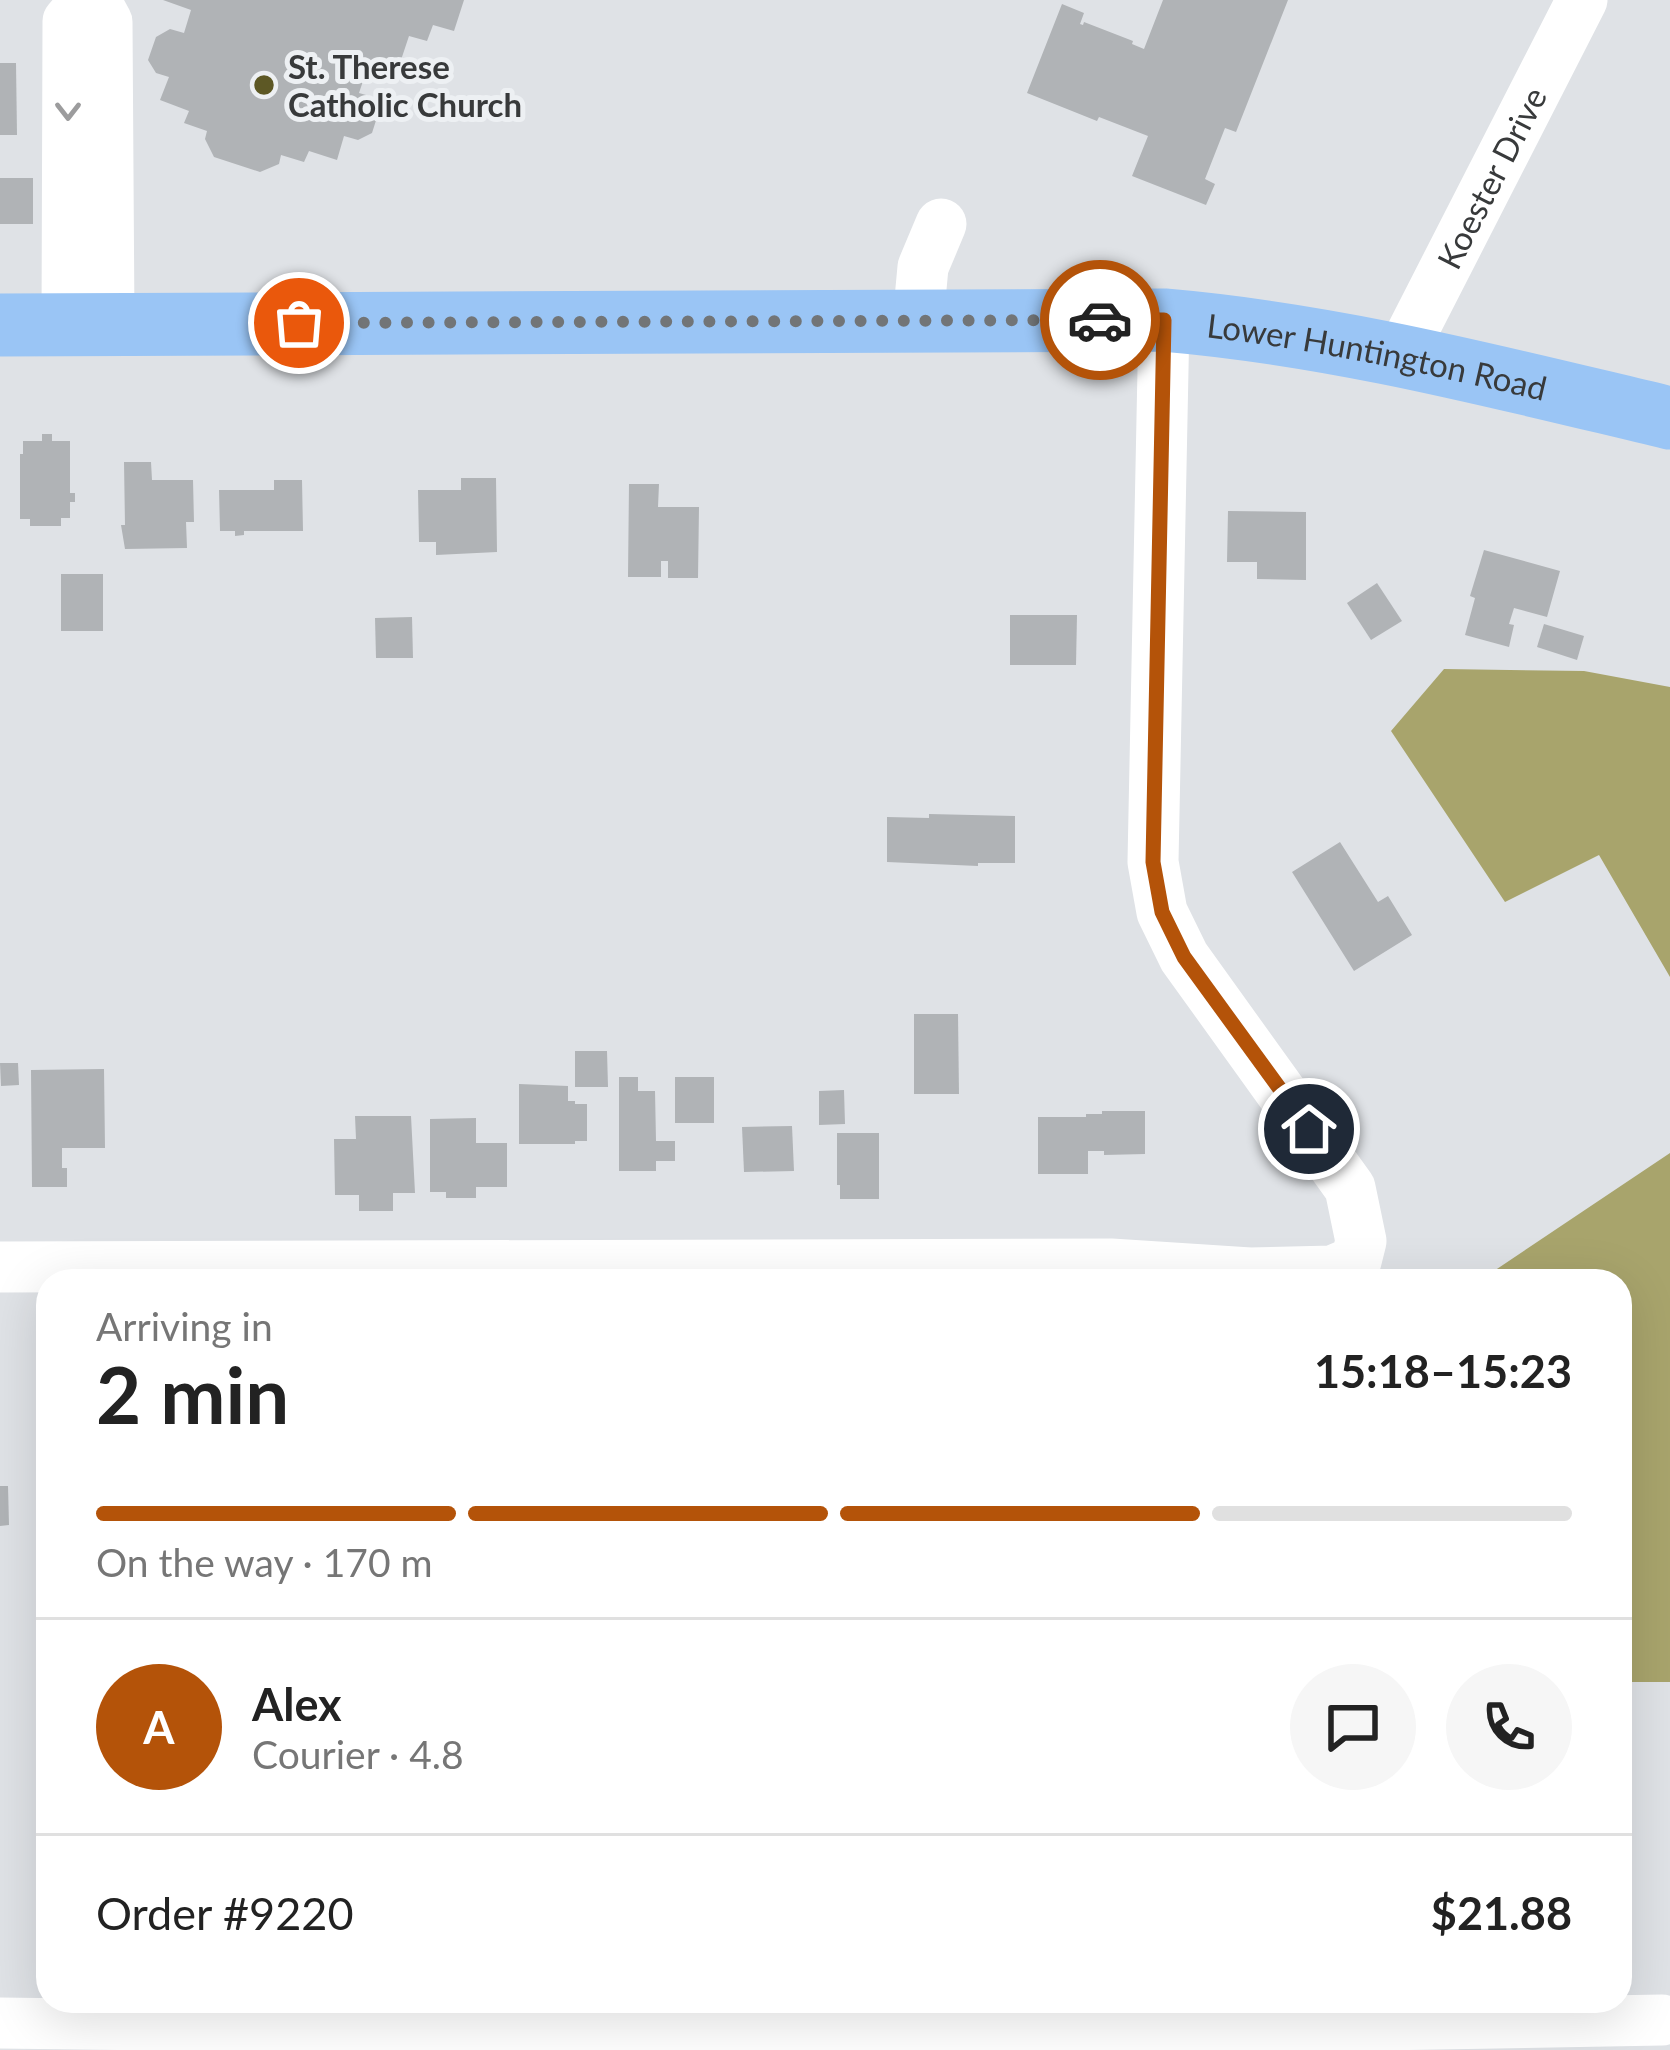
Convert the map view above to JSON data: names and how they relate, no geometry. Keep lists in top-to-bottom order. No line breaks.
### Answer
{"streets":{"main road":["Lower Huntington Road"],"street":["Koester Drive"]},"crossings":[["Koester Drive","Lower Huntington Road"]],"places":["St. Therese Catholic Church"],"page":{"heading":["2 min","Arriving in","15:18–15:23"],"panel":["Alex","Courier · 4.8","Order #9220","$21.88"],"bar":"On the way · 170 m","round":"A"}}
